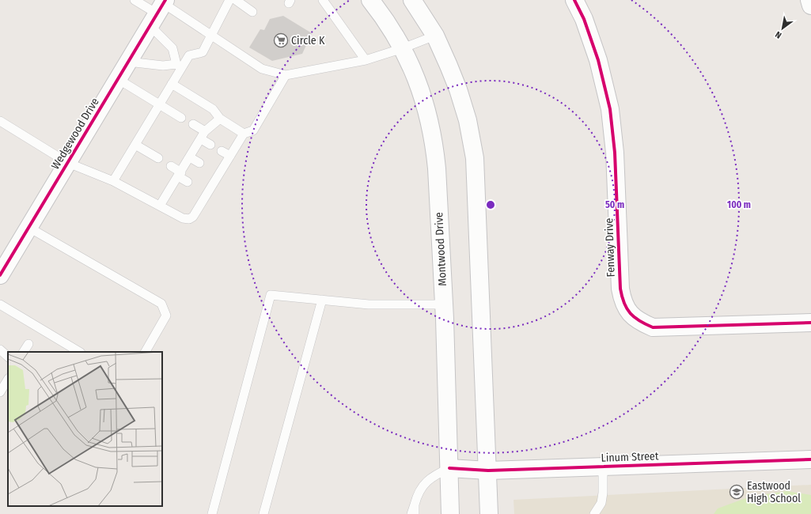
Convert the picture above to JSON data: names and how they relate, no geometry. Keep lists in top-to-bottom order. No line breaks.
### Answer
{"streets":{"street":["Wedgewood Drive","Fenway Drive","Montwood Drive","Linum Street"]},"crossings":[["Montwood Drive","Linum Street"]],"places":{"supermarket":["Circle K"],"school or university":["Eastwood High School"]},"north":"bottom left","rings":["50 m","100 m"]}
